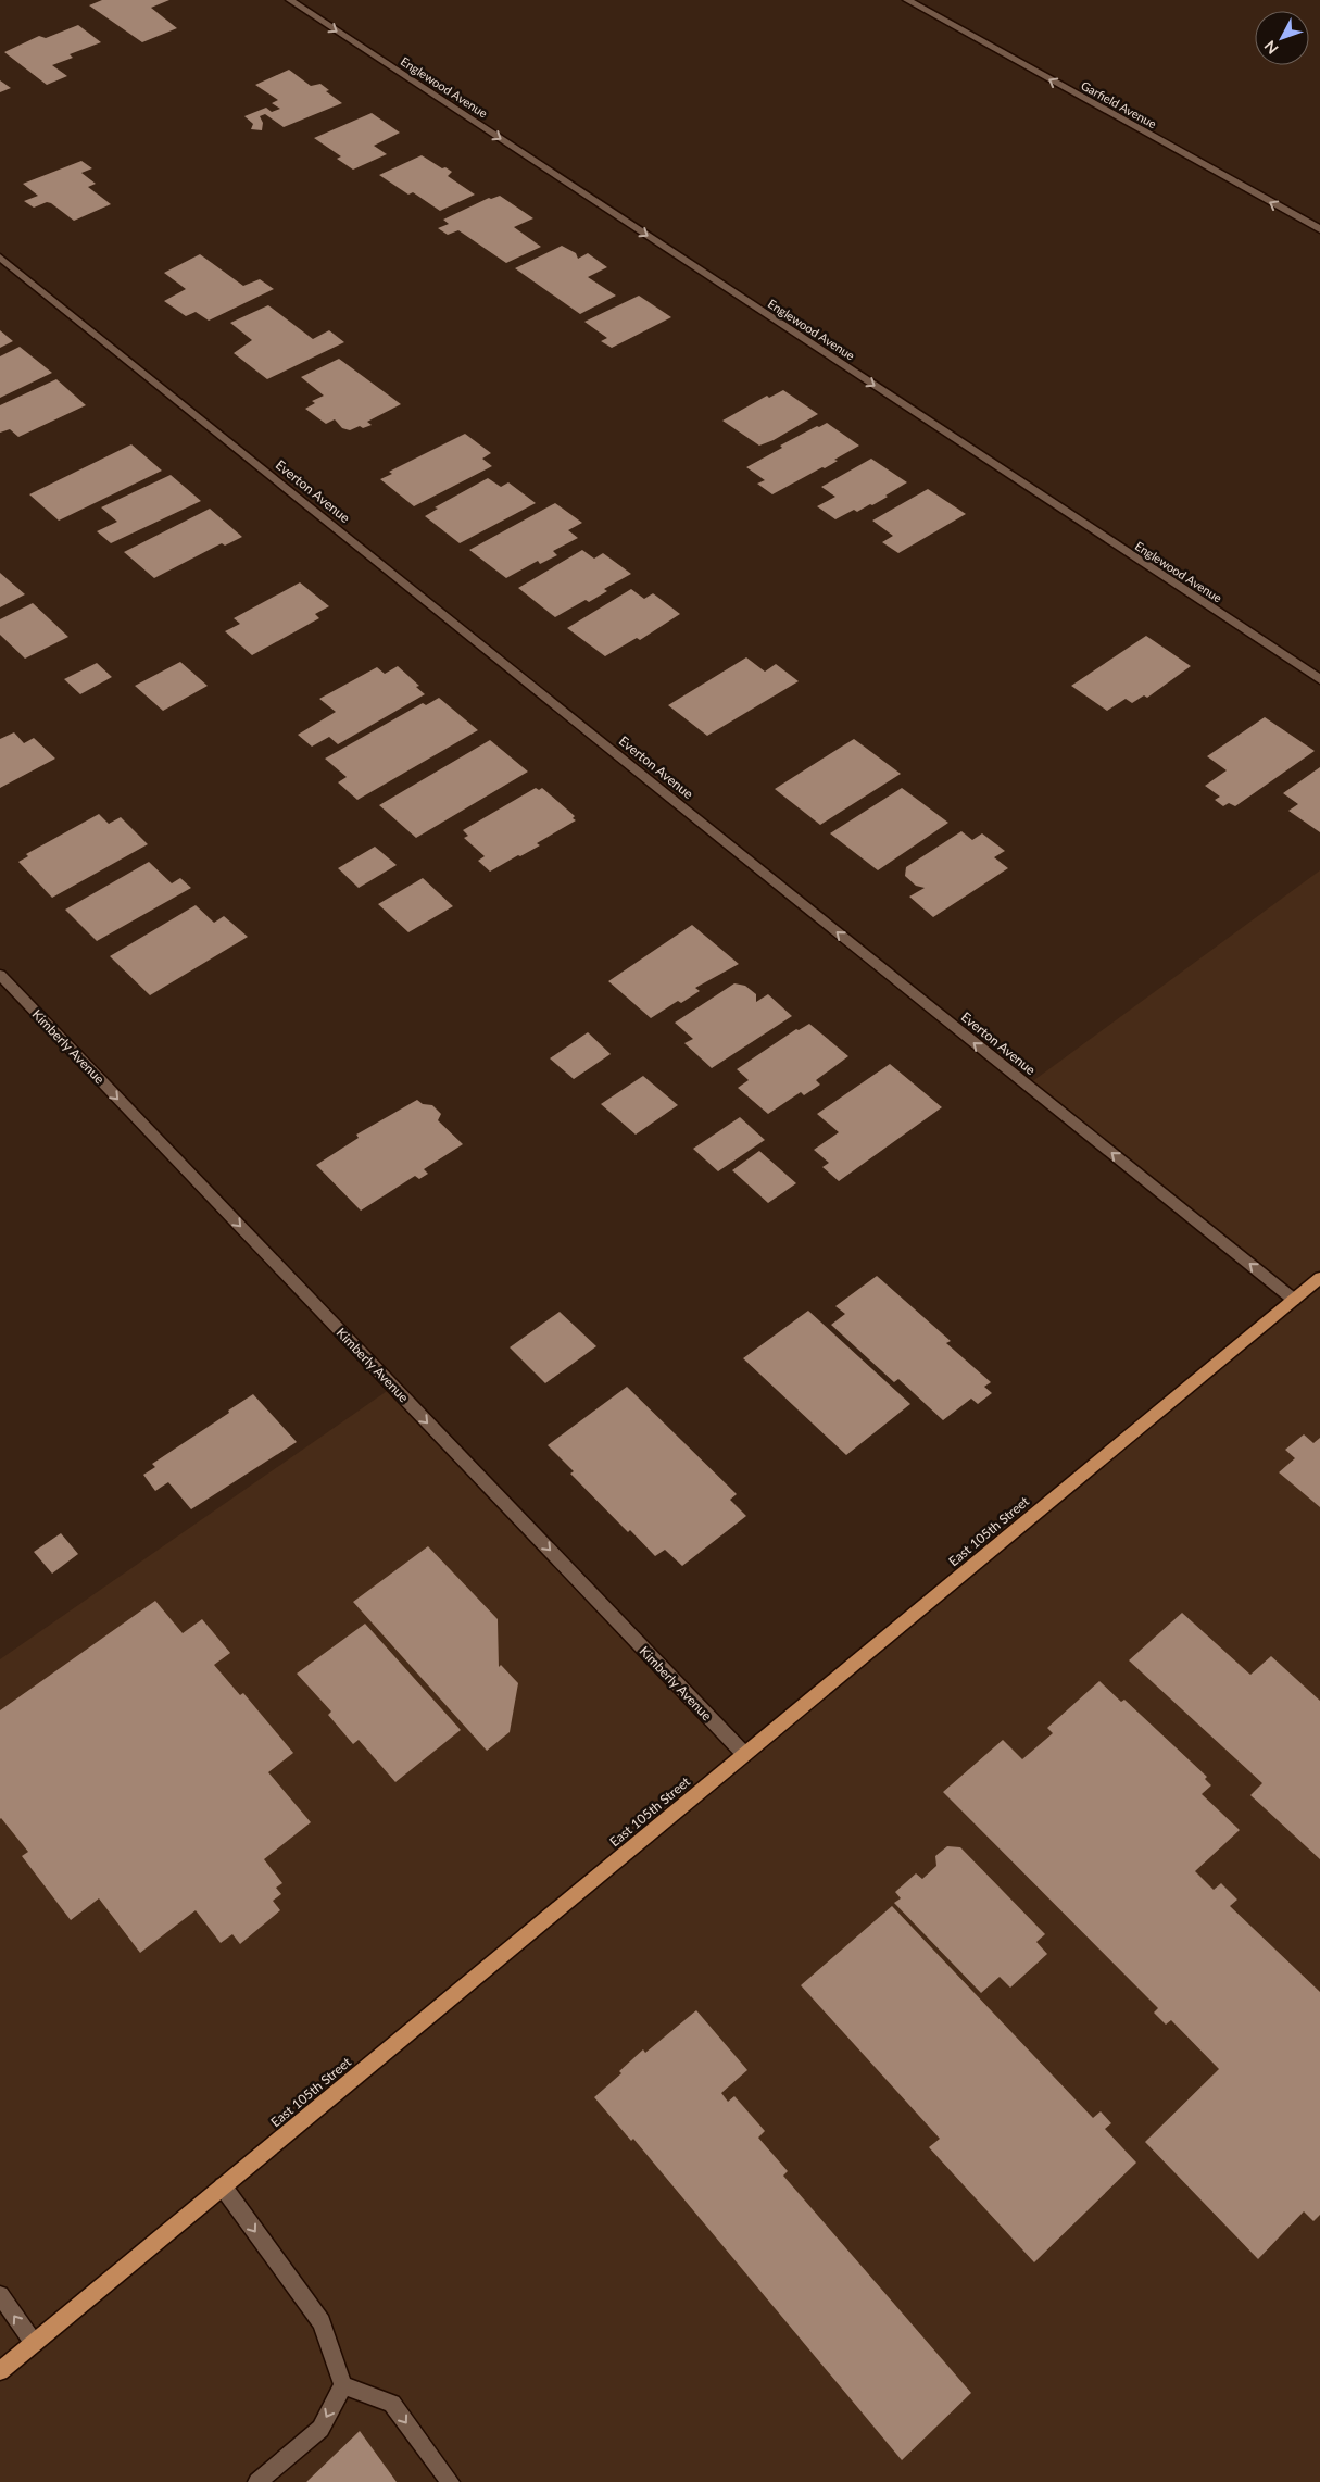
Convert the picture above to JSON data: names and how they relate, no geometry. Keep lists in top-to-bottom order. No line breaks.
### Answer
{"streets":{"main road":["East 105th Street"],"street":["Englewood Avenue","Garfield Avenue","Everton Avenue","Kimberly Avenue"]},"crossings":[["Everton Avenue","East 105th Street"],["Kimberly Avenue","East 105th Street"]],"one_way":["Englewood Avenue","Garfield Avenue","Everton Avenue","Kimberly Avenue"],"north":"bottom left"}
